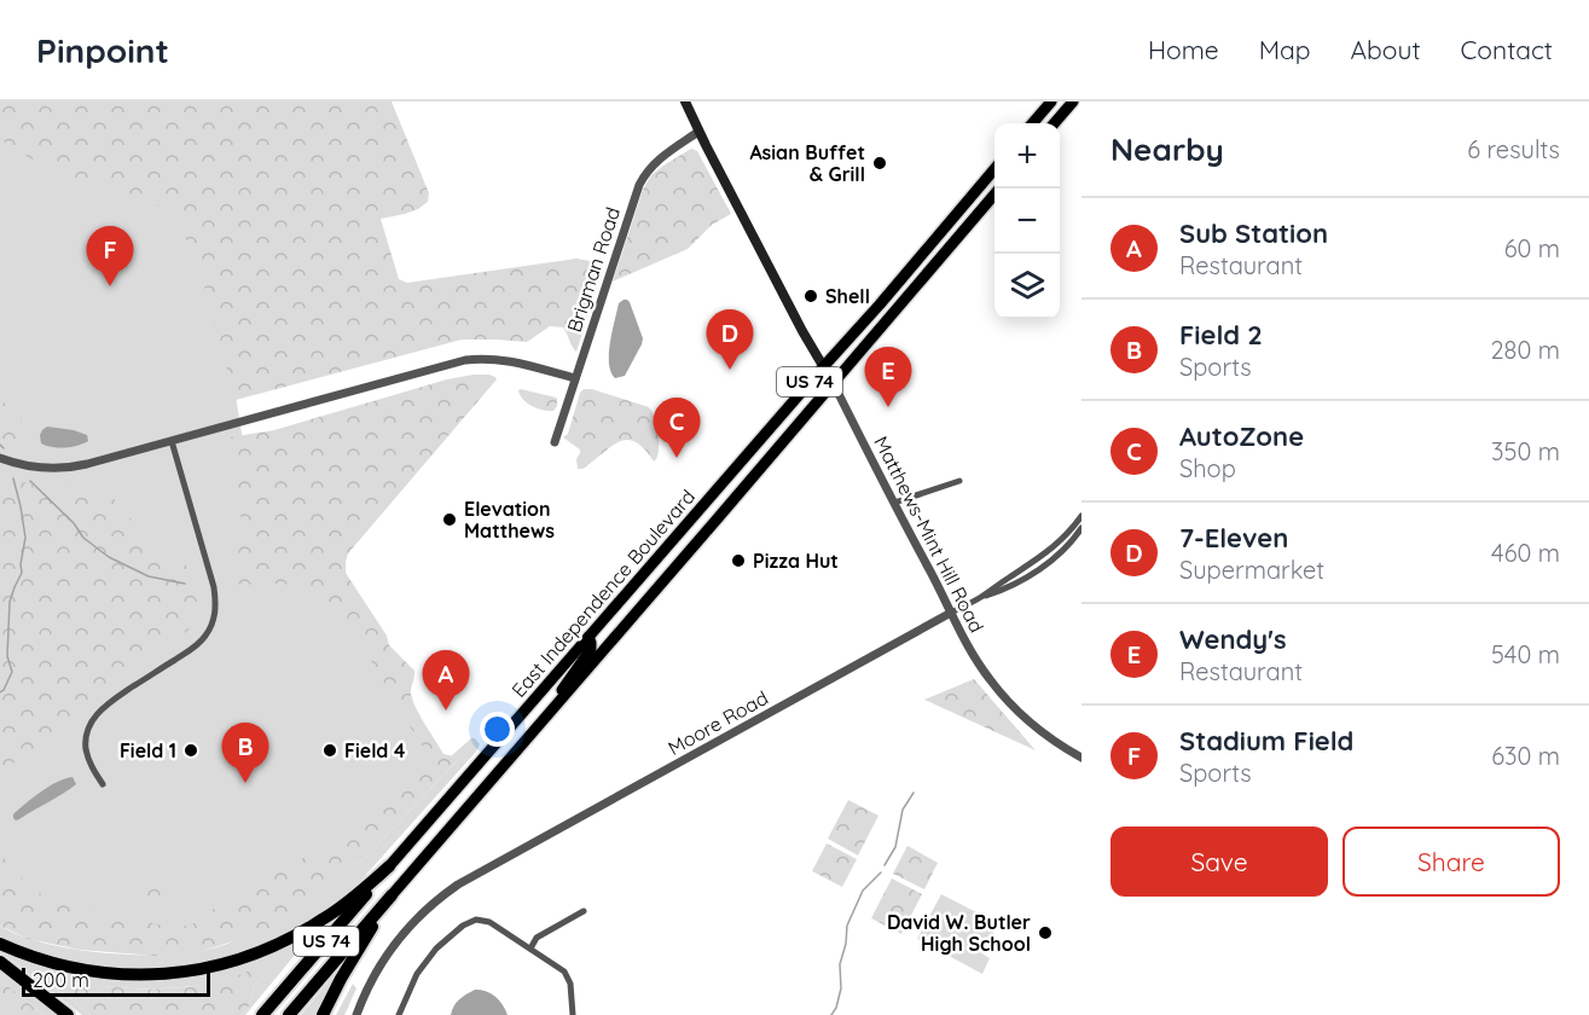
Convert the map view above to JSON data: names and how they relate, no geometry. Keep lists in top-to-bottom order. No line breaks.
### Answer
{"streets":{"highway":["US 74","East Independence Boulevard"],"main road":["Matthews-Mint Hill Road"],"street":["Brigman Road","Moore Road"]},"crossings":[["Brigman Road","Matthews-Mint Hill Road"],["Matthews-Mint Hill Road","East Independence Boulevard"],["Matthews-Mint Hill Road","Moore Road"]],"places":["Asian Buffet & Grill","Shell","Elevation Matthews","Pizza Hut","Field 1","Field 4","David W. Butler High School"],"scale_bar":"200 m","page":{"header":"Pinpoint","nav":["Home","Map","About","Contact"],"heading":["Nearby","6 results"],"map_buttons":["+","−"],"list":[{"mark":"A","name":"Sub Station","note":"Restaurant","value":"60 m"},{"mark":"B","name":"Field 2","note":"Sports","value":"280 m"},{"mark":"C","name":"AutoZone","note":"Shop","value":"350 m"},{"mark":"D","name":"7-Eleven","note":"Supermarket","value":"460 m"},{"mark":"E","name":"Wendy's","note":"Restaurant","value":"540 m"},{"mark":"F","name":"Stadium Field","note":"Sports","value":"630 m"}],"pins":["F","D","E","C","A","B"],"buttons":["Save","Share"],"scale":"200 m"}}
